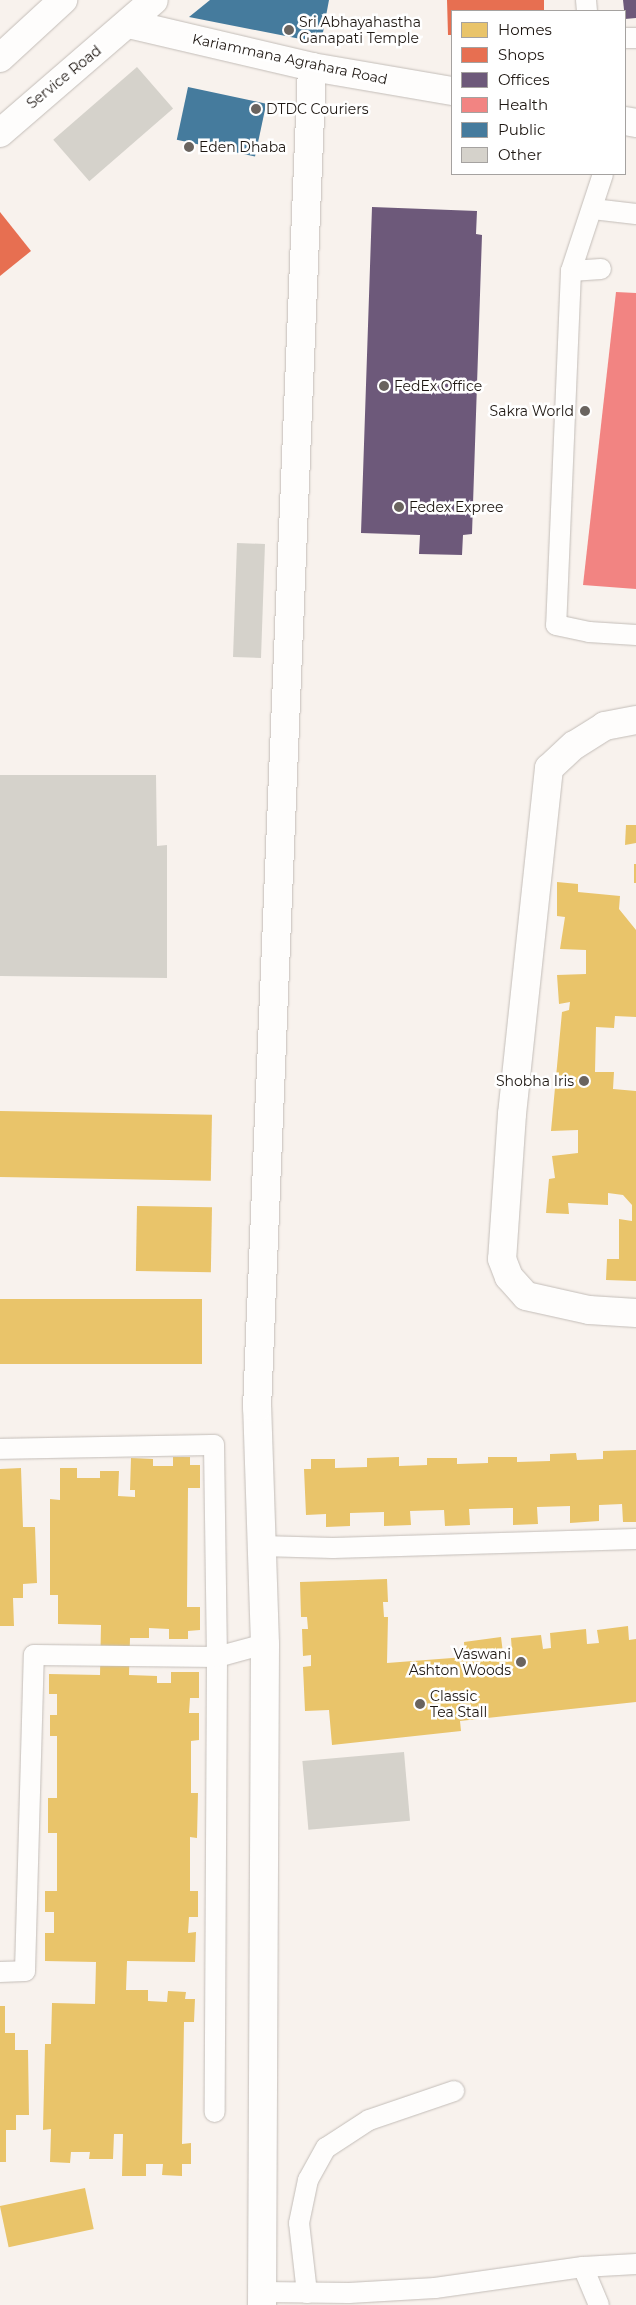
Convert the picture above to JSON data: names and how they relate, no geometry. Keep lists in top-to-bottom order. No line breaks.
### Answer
{"streets":{"main road":["Kariammana Agrahara Road","Service Road"]},"crossings":[["Kariammana Agrahara Road","Service Road"]],"places":["Sri Abhayahastha Ganapati Temple","DTDC Couriers","Eden Dhaba","FedEx Office","Sakra World","Fedex Expree","Shobha Iris","Vaswani Ashton Woods","Classic Tea Stall"],"legend":["Homes","Shops","Offices","Health","Public","Other"]}
